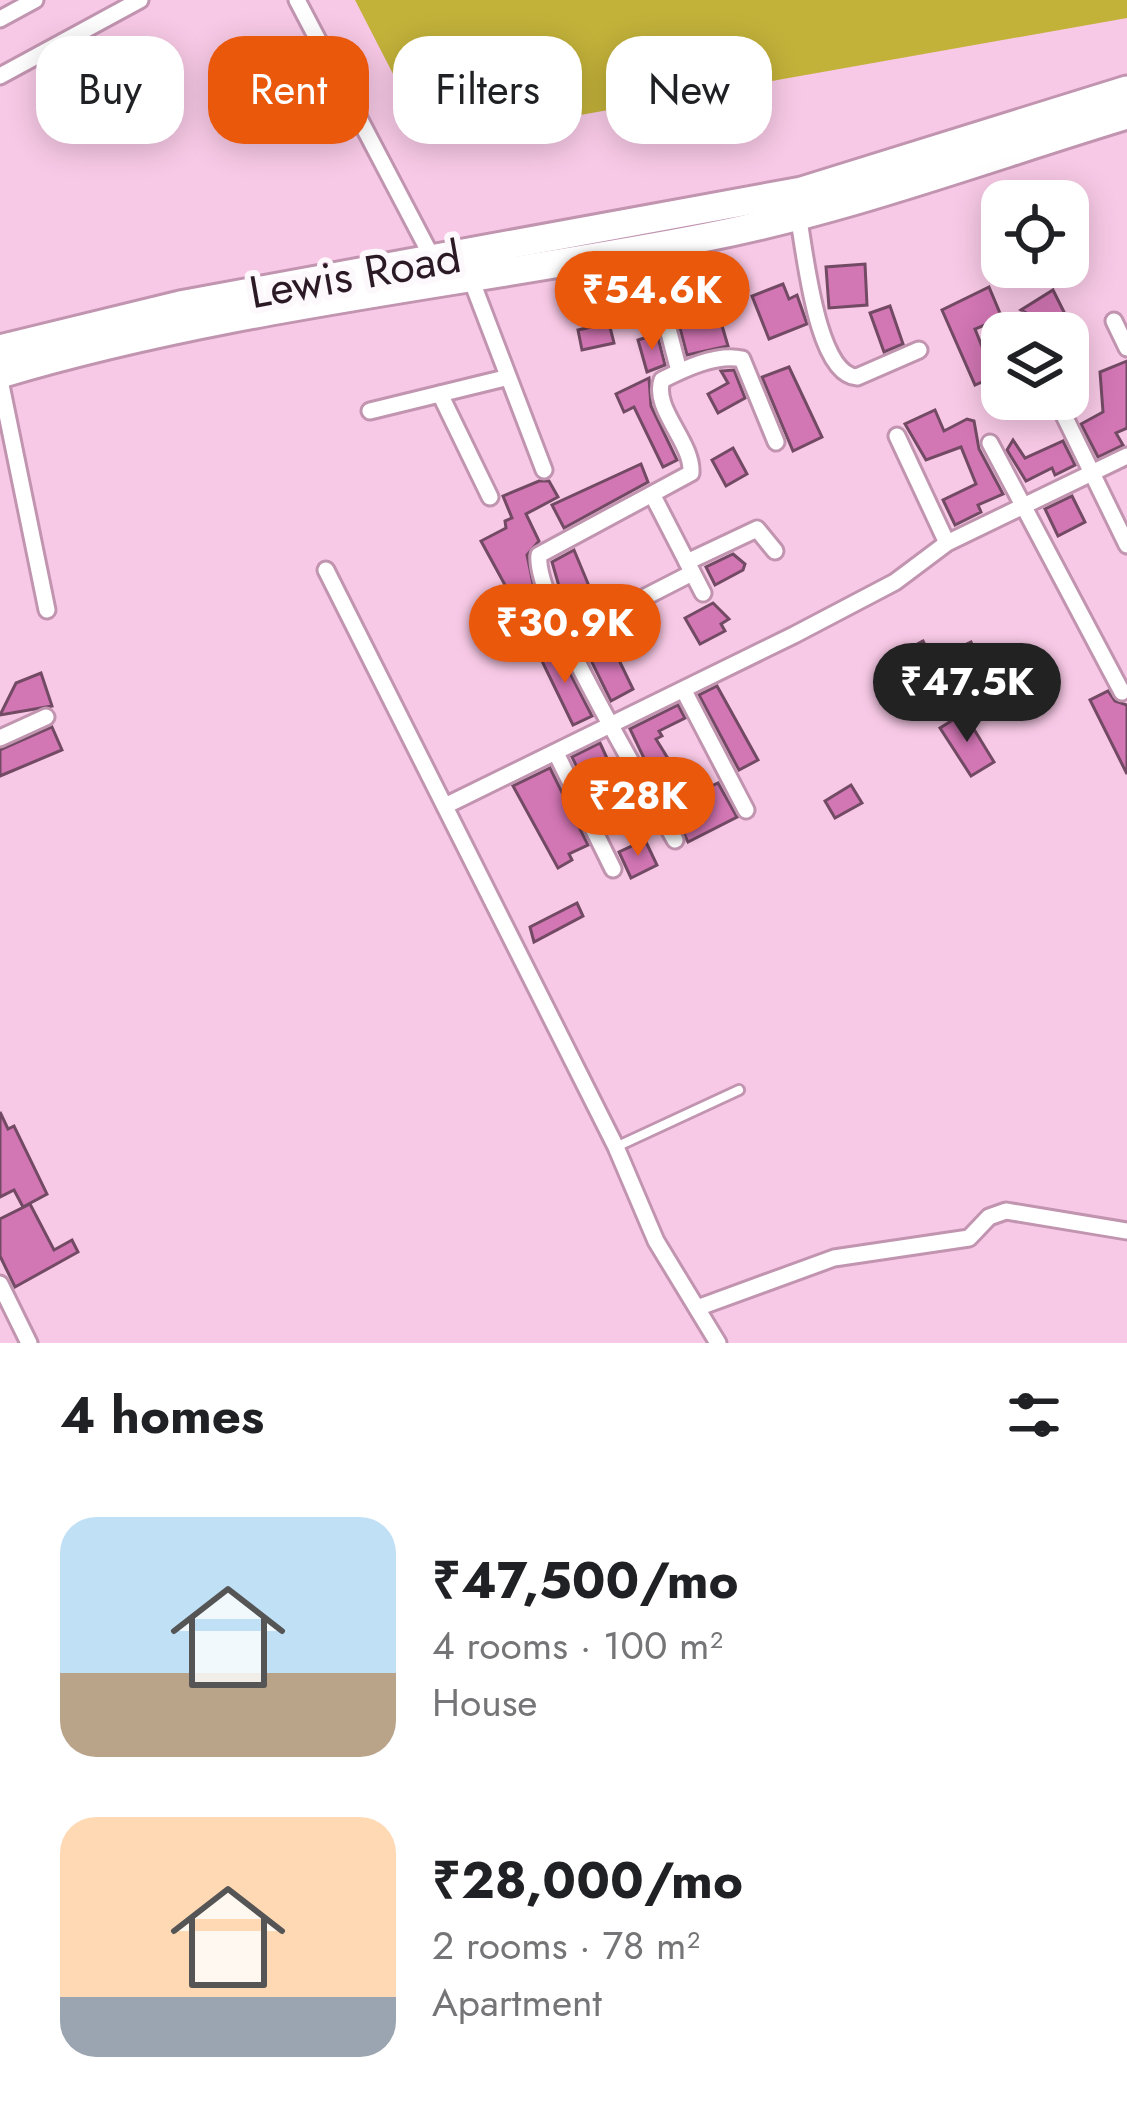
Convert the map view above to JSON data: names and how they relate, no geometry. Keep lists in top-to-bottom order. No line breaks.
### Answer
{"streets":{"highway":["Lewis Road"]},"page":{"chip":["Buy","Rent","Filters","New"],"price":["₹54.6K","₹30.9K","₹47.5K","₹28K"],"heading":"4 homes","list":[{"name":"₹47,500/mo","note":"4 rooms · 100 m² · House"},{"name":"₹28,000/mo","note":"2 rooms · 78 m² · Apartment"}]}}
